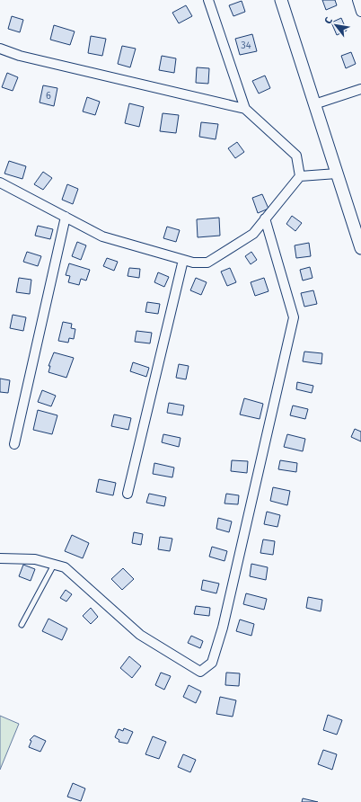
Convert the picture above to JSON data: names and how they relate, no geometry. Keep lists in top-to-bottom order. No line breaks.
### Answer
{"house_numbers":["34","6"],"north":"top left"}
